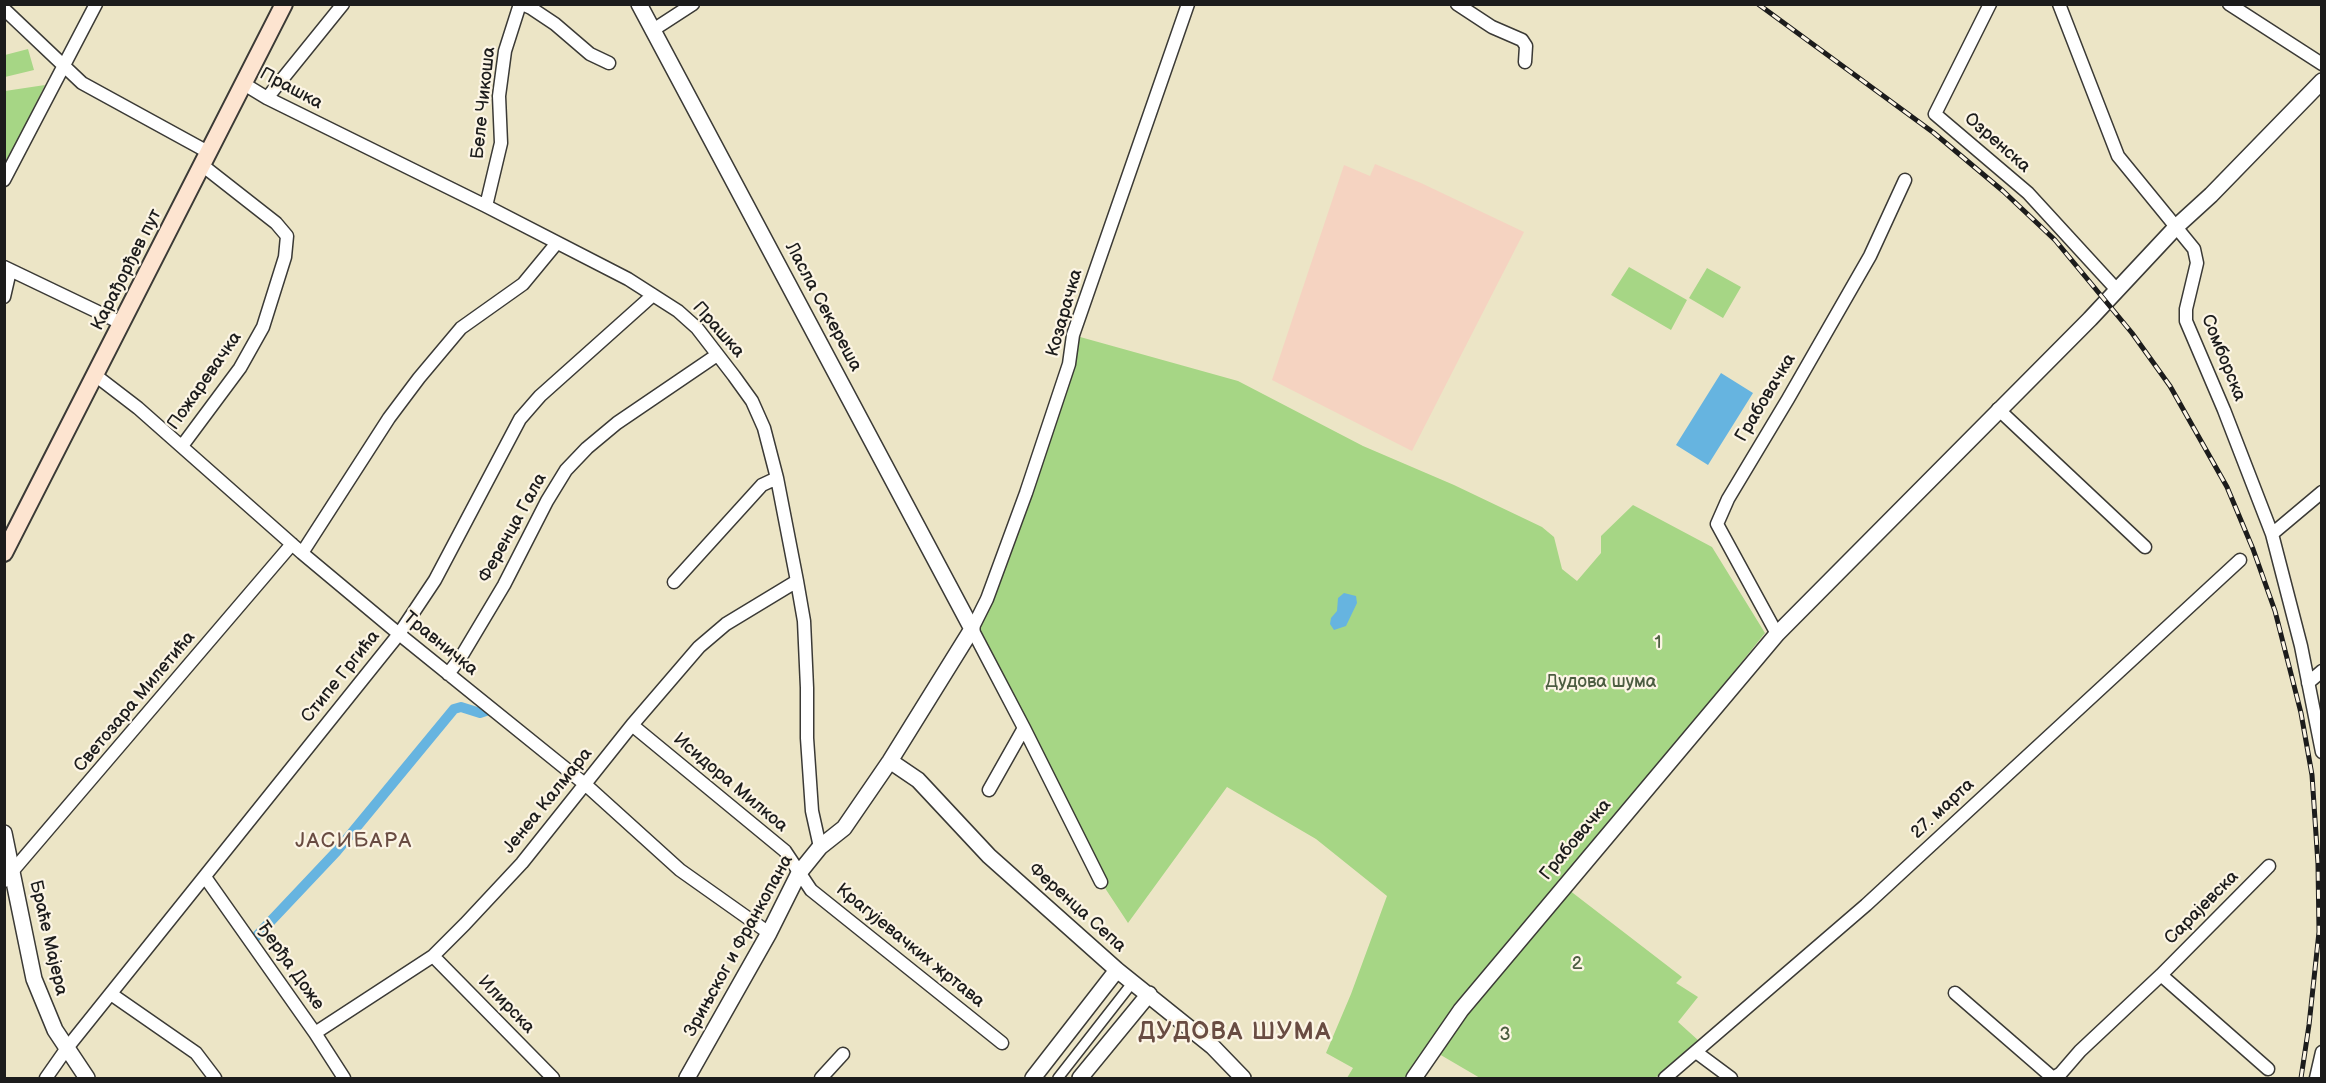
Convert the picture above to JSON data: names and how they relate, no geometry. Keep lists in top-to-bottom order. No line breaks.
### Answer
{"streets":{"main road":["Карађорђев пут"],"street":["Прашка","Беле Чикоша","Озренска","Ласла Секереша","Козарачка","Сомборска","Пожаревачка","Грабовачка","Ференца Гала","Травничка","Стипе Гргића","Светозара Милетића","Исидора Милкоа","Јенеа Калмара","27. марта","Ференца Сепа","Сарајевска","Браће Мајера","Зрињског и Франкопана","Крагујевачких жртава","Ђерђа Доже","Илирска"]},"crossings":[["Прашка","Беле Чикоша"],["Прашка","Карађорђев пут"],["Прашка","Ференца Гала"],["Прашка","Стипе Гргића"],["Прашка","Јенеа Калмара"],["Прашка","Зрињског и Франкопана"],["Озренска","Грабовачка"],["Карађорђев пут","Пожаревачка"],["Карађорђев пут","Травничка"],["Ласла Секереша","Козарачка"],["Ласла Секереша","Ференца Сепа"],["Ласла Секереша","Зрињског и Франкопана"],["Козарачка","Ференца Сепа"],["Козарачка","Зрињског и Франкопана"],["Сомборска","Грабовачка"],["Пожаревачка","Травничка"],["Ференца Гала","Травничка"],["Травничка","Стипе Гргића"],["Травничка","Светозара Милетића"],["Травничка","Јенеа Калмара"],["Травничка","Зрињског и Франкопана"],["Стипе Гргића","Браће Мајера"],["Стипе Гргића","Ђерђа Доже"],["Светозара Милетића","Браће Мајера"],["Исидора Милкоа","Јенеа Калмара"],["Исидора Милкоа","Зрињског и Франкопана"],["Исидора Милкоа","Крагујевачких жртава"],["Јенеа Калмара","Ђерђа Доже"],["Јенеа Калмара","Илирска"],["Ференца Сепа","Зрињског и Франкопана"],["Зрињског и Франкопана","Крагујевачких жртава"]],"districts":["ЈАСИБАРА","ДУДОВА ШУМА"],"parks":["1","Дудова шума","2","3"]}
